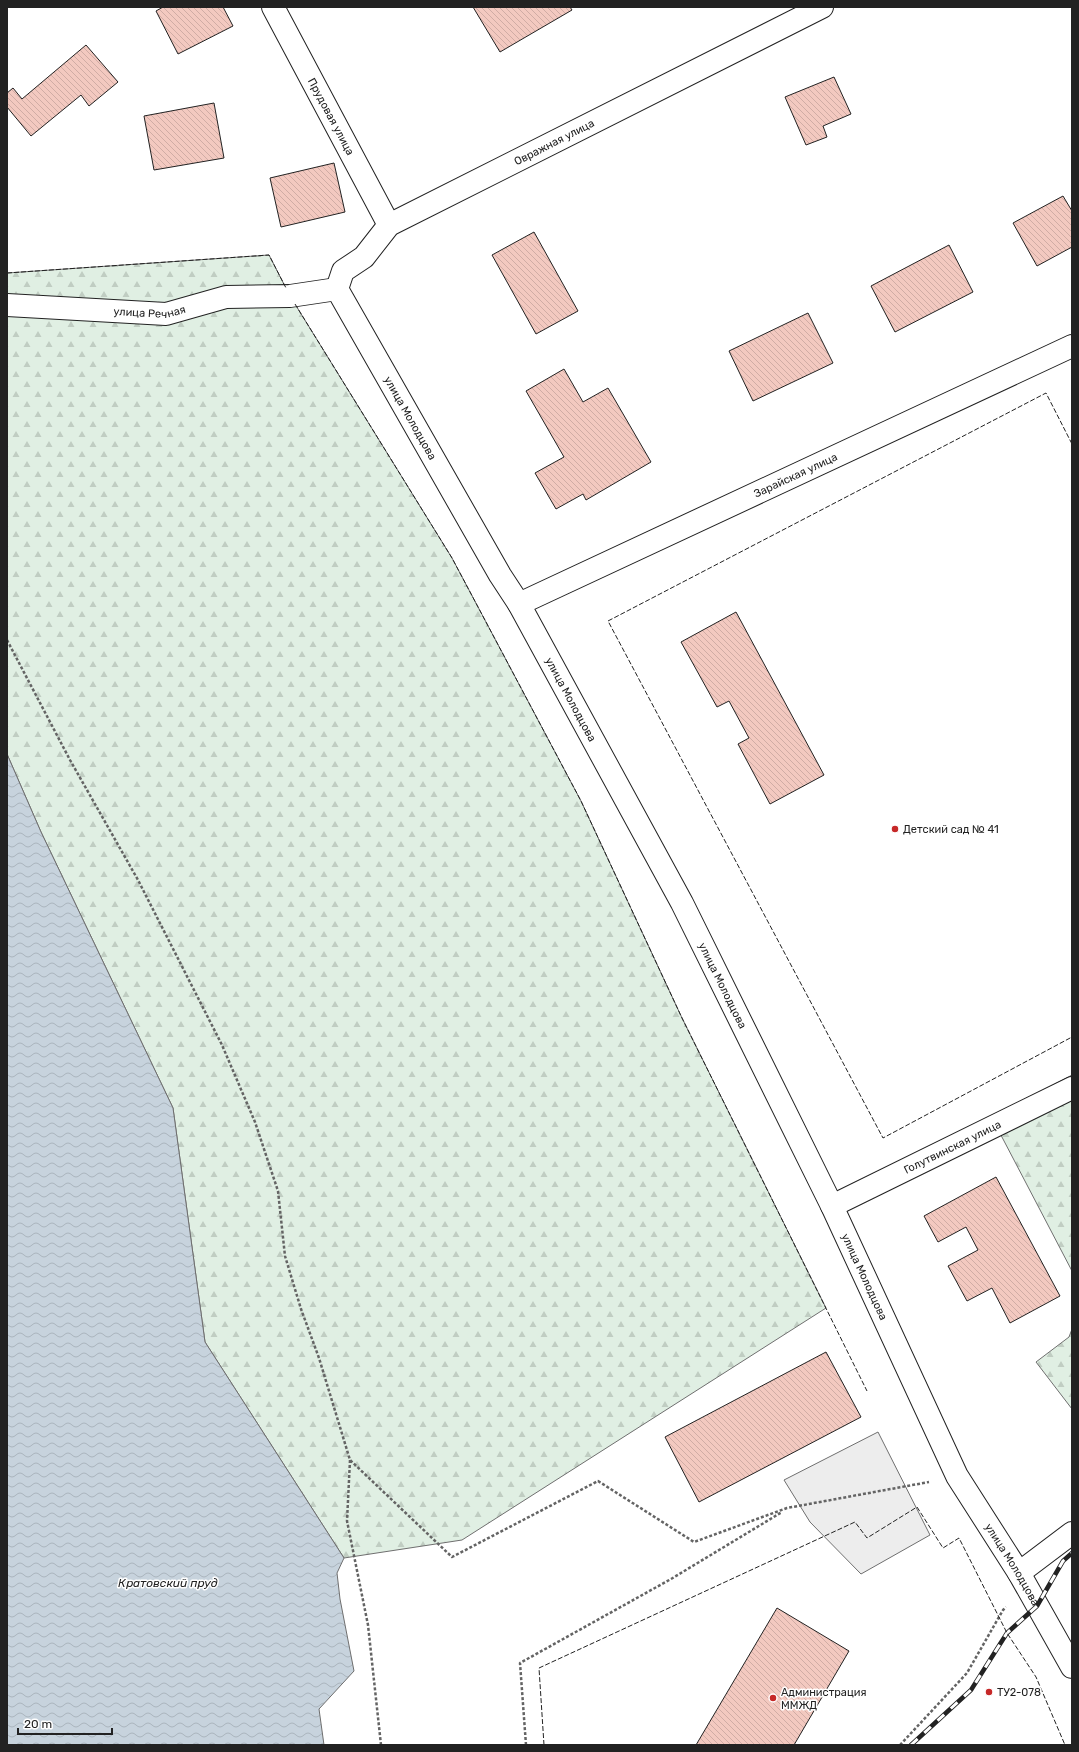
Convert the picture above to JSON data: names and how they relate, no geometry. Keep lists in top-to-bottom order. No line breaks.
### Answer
{"streets":{"street":["Прудовая улица","Овражная улица","улица Речная","улица Молодцова","Зарайская улица","Голутвинская улица"]},"crossings":[["Прудовая улица","Овражная улица"],["Овражная улица","улица Речная"],["Овражная улица","улица Молодцова"],["улица Речная","улица Молодцова"],["улица Молодцова","Зарайская улица"],["улица Молодцова","Голутвинская улица"]],"water":["Кратовский пруд"],"places":["Детский сад № 41","ТУ2-078","Администрация ММЖД"],"scale_bar":"20 m"}
